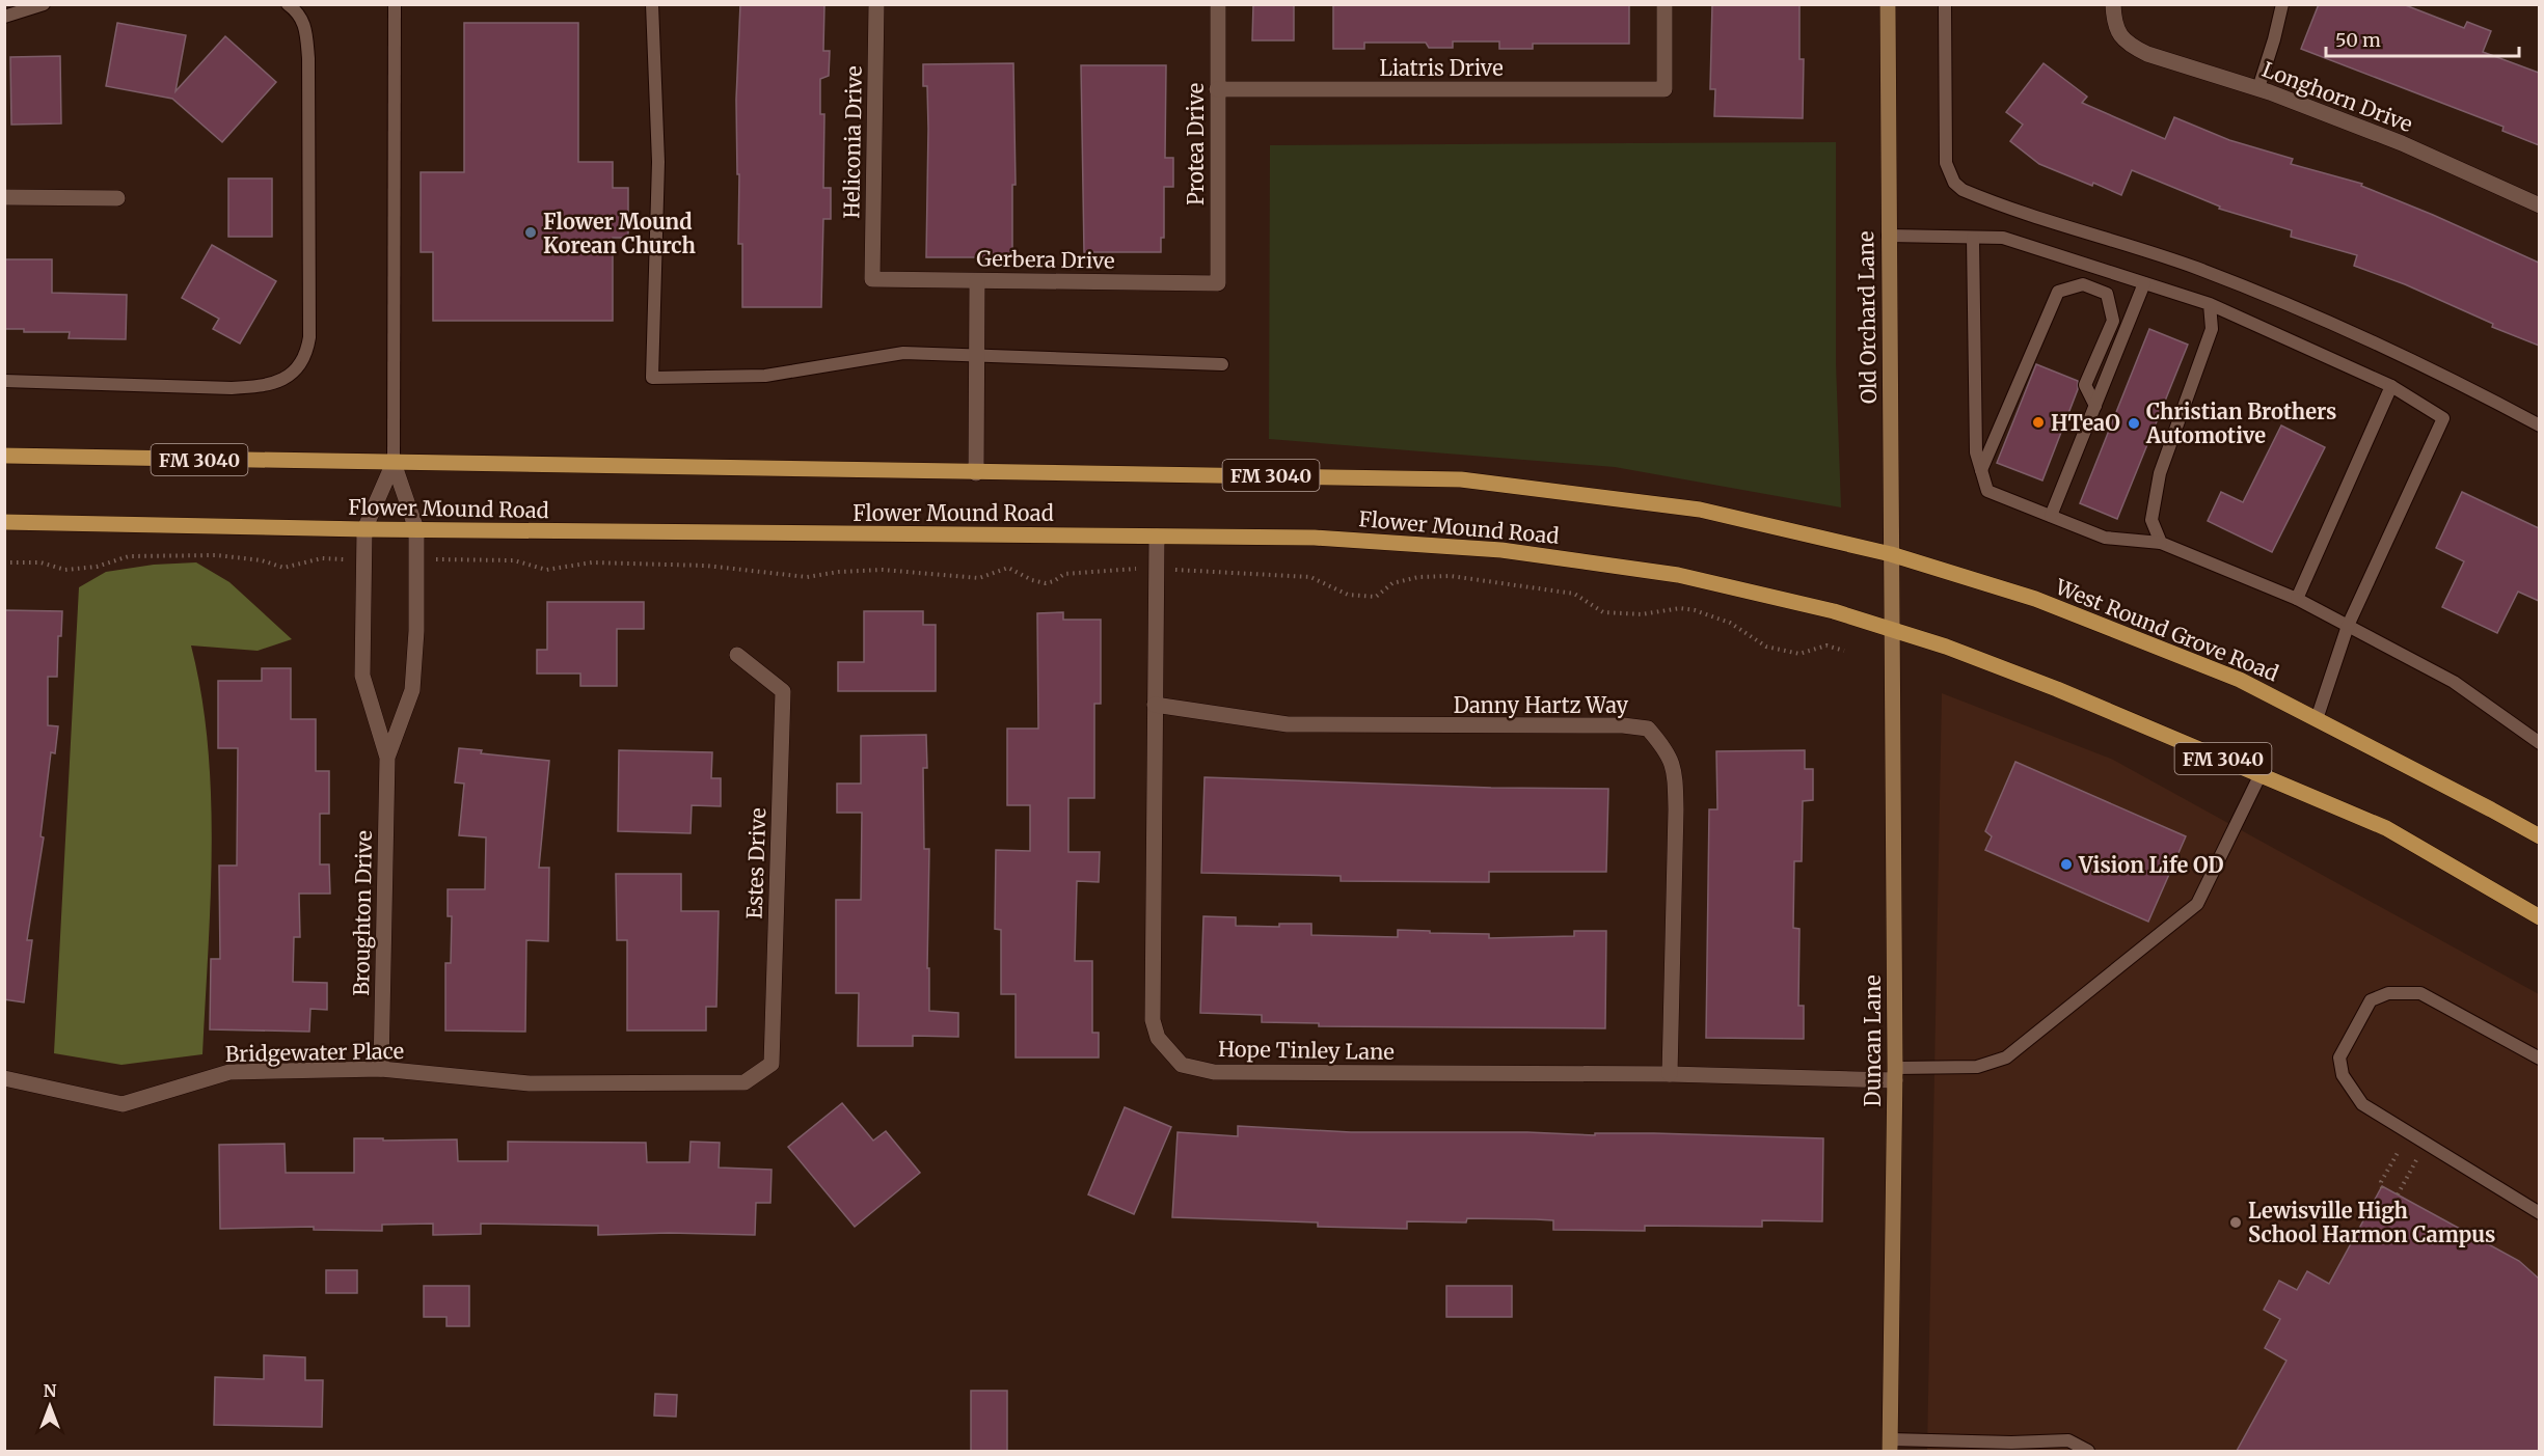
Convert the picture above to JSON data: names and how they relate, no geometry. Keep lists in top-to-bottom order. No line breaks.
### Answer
{"streets":{"main road":["FM 3040","Flower Mound Road","West Round Grove Road"],"street":["Liatris Drive","Longhorn Drive","Heliconia Drive","Protea Drive","Gerbera Drive","Old Orchard Lane","Danny Hartz Way","Estes Drive","Broughton Drive","Duncan Lane","Hope Tinley Lane","Bridgewater Place"]},"crossings":[["Liatris Drive","Protea Drive"],["Heliconia Drive","Gerbera Drive"],["Protea Drive","Gerbera Drive"],["Old Orchard Lane","FM 3040"],["Old Orchard Lane","Flower Mound Road"],["Old Orchard Lane","West Round Grove Road"],["Old Orchard Lane","Duncan Lane"],["FM 3040","Flower Mound Road"],["FM 3040","Duncan Lane"],["Flower Mound Road","West Round Grove Road"],["Flower Mound Road","Broughton Drive"],["Flower Mound Road","Duncan Lane"],["Flower Mound Road","Hope Tinley Lane"],["Danny Hartz Way","Hope Tinley Lane"],["Estes Drive","Bridgewater Place"],["Broughton Drive","Bridgewater Place"],["Duncan Lane","Hope Tinley Lane"]],"places":["Flower Mound Korean Church","HTeaO","Christian Brothers Automotive","Vision Life OD","Lewisville High School Harmon Campus"],"scale_bar":"50 m","north":"top"}
